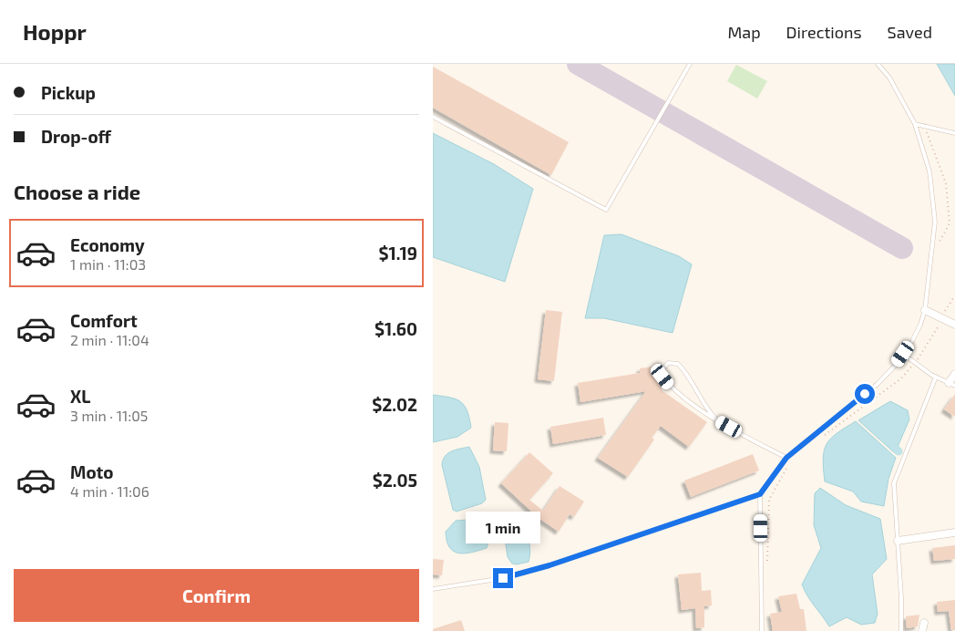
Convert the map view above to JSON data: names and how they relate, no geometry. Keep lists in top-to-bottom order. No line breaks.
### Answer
{"page":{"header":"Hoppr","nav":["Map","Directions","Saved"],"banner":["Pickup","Drop-off"],"heading":"Choose a ride","list":[{"name":"Economy","note":"1 min · 11:03","value":"$1.19"},{"name":"Comfort","note":"2 min · 11:04","value":"$1.60"},{"name":"XL","note":"3 min · 11:05","value":"$2.02"},{"name":"Moto","note":"4 min · 11:06","value":"$2.05"}],"bubble":"1 min","buttons":"Confirm"}}
